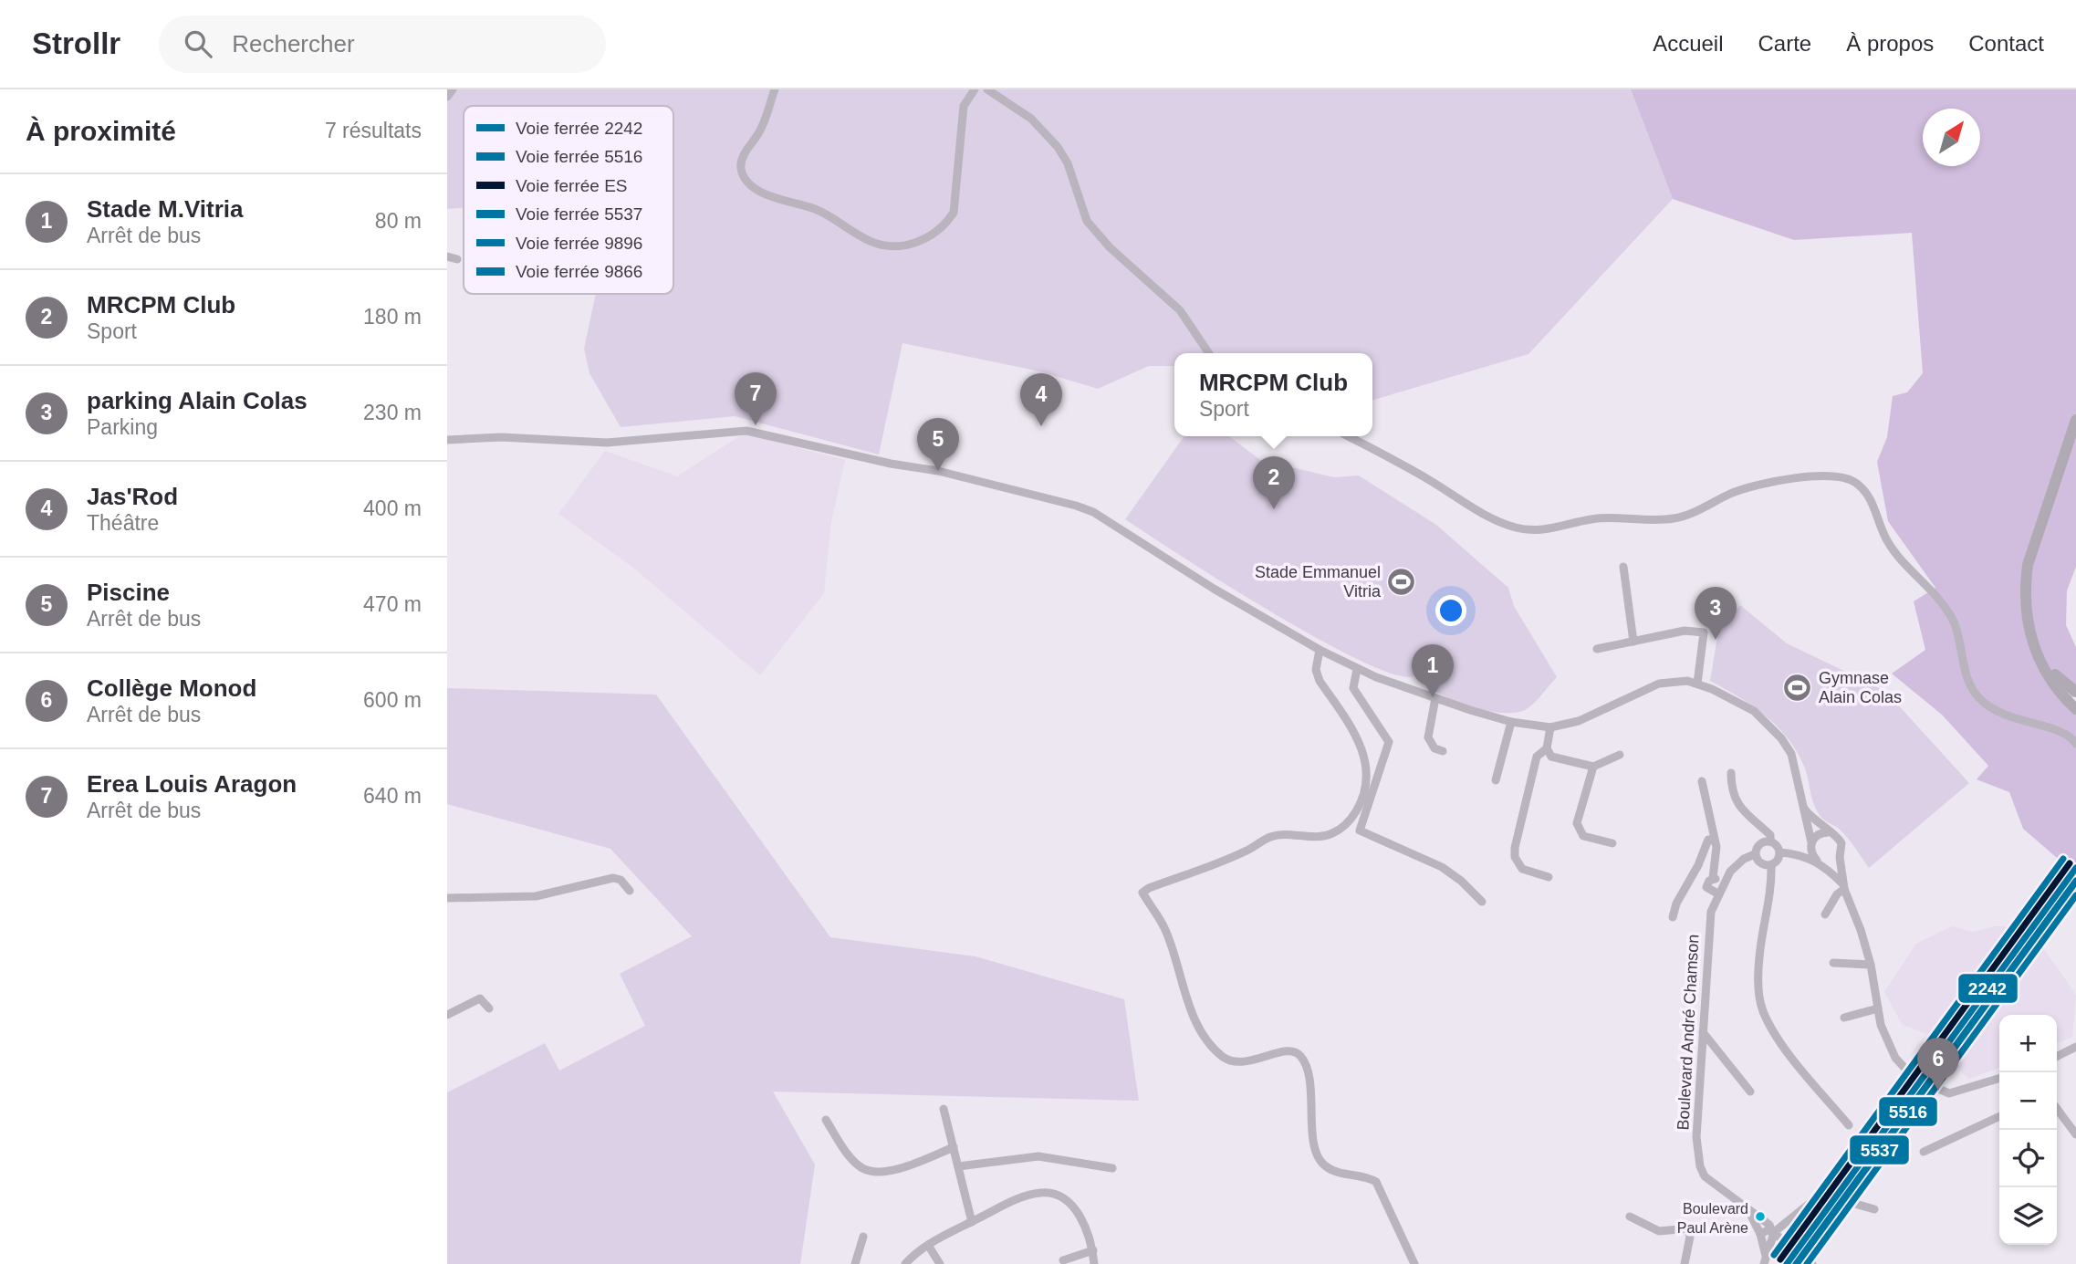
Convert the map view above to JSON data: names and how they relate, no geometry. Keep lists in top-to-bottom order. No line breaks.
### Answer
{"streets":{"street":["Boulevard André Chamson"]},"places":{"sports":["Stade Emmanuel Vitria","Gymnase Alain Colas"],"other":["Boulevard Paul Arène"]},"lines":["rail line 9866","rail line ES","rail line 2242","rail line 5537","rail line 5516","rail line 9896"],"legend":["Voie ferrée 2242","Voie ferrée 5516","Voie ferrée ES","Voie ferrée 5537","Voie ferrée 9896","Voie ferrée 9866"],"north":"top right","page":{"header":"Strollr","search":"Rechercher","nav":["Accueil","Carte","À propos","Contact"],"heading":["À proximité","7 résultats"],"list":[{"mark":"1","name":"Stade M.Vitria","note":"Arrêt de bus","value":"80 m"},{"mark":"2","name":"MRCPM Club","note":"Sport","value":"180 m"},{"mark":"3","name":"parking Alain Colas","note":"Parking","value":"230 m"},{"mark":"4","name":"Jas'Rod","note":"Théâtre","value":"400 m"},{"mark":"5","name":"Piscine","note":"Arrêt de bus","value":"470 m"},{"mark":"6","name":"Collège Monod","note":"Arrêt de bus","value":"600 m"},{"mark":"7","name":"Erea Louis Aragon","note":"Arrêt de bus","value":"640 m"}],"popup":["MRCPM Club","Sport"],"pins":["7","4","5","2","3","1","6"],"map_buttons":["+","−"]}}
